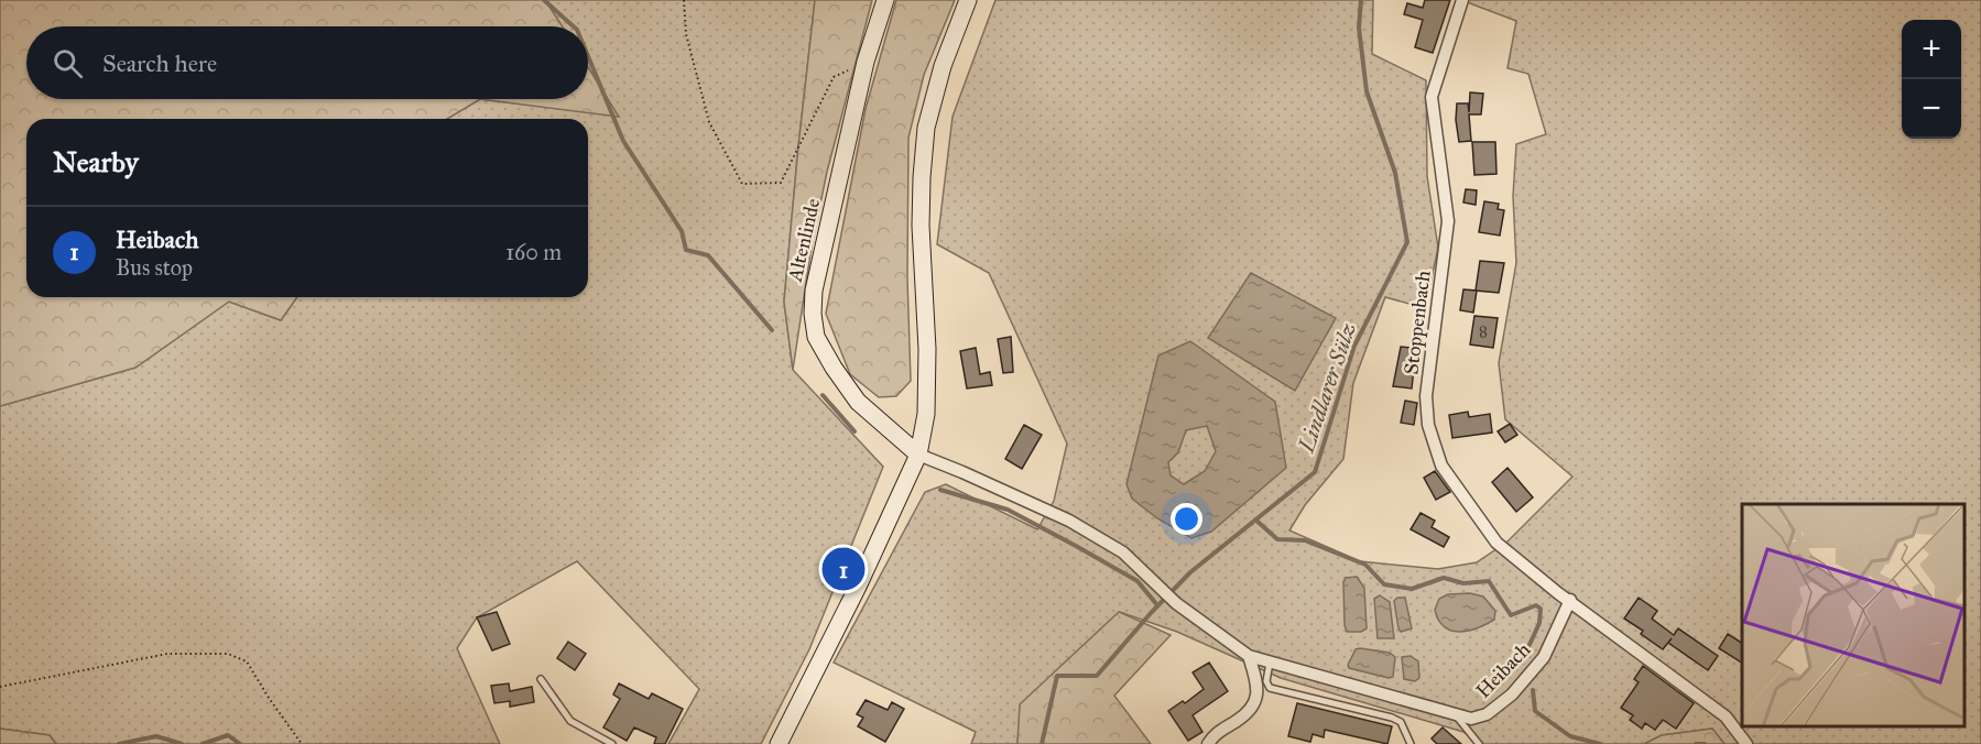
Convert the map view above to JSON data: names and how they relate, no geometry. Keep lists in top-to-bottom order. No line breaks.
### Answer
{"streets":{"main road":["Altenlinde"],"street":["Stoppenbach","Heibach"]},"crossings":[["Altenlinde","Heibach"],["Stoppenbach","Heibach"]],"water":["Lindlarer Sülz"],"house_numbers":["8"],"page":{"map_buttons":["+","−"],"search":"Search here","heading":"Nearby","list":[{"mark":"1","name":"Heibach","note":"Bus stop","value":"160 m"}],"pins":"1"}}
